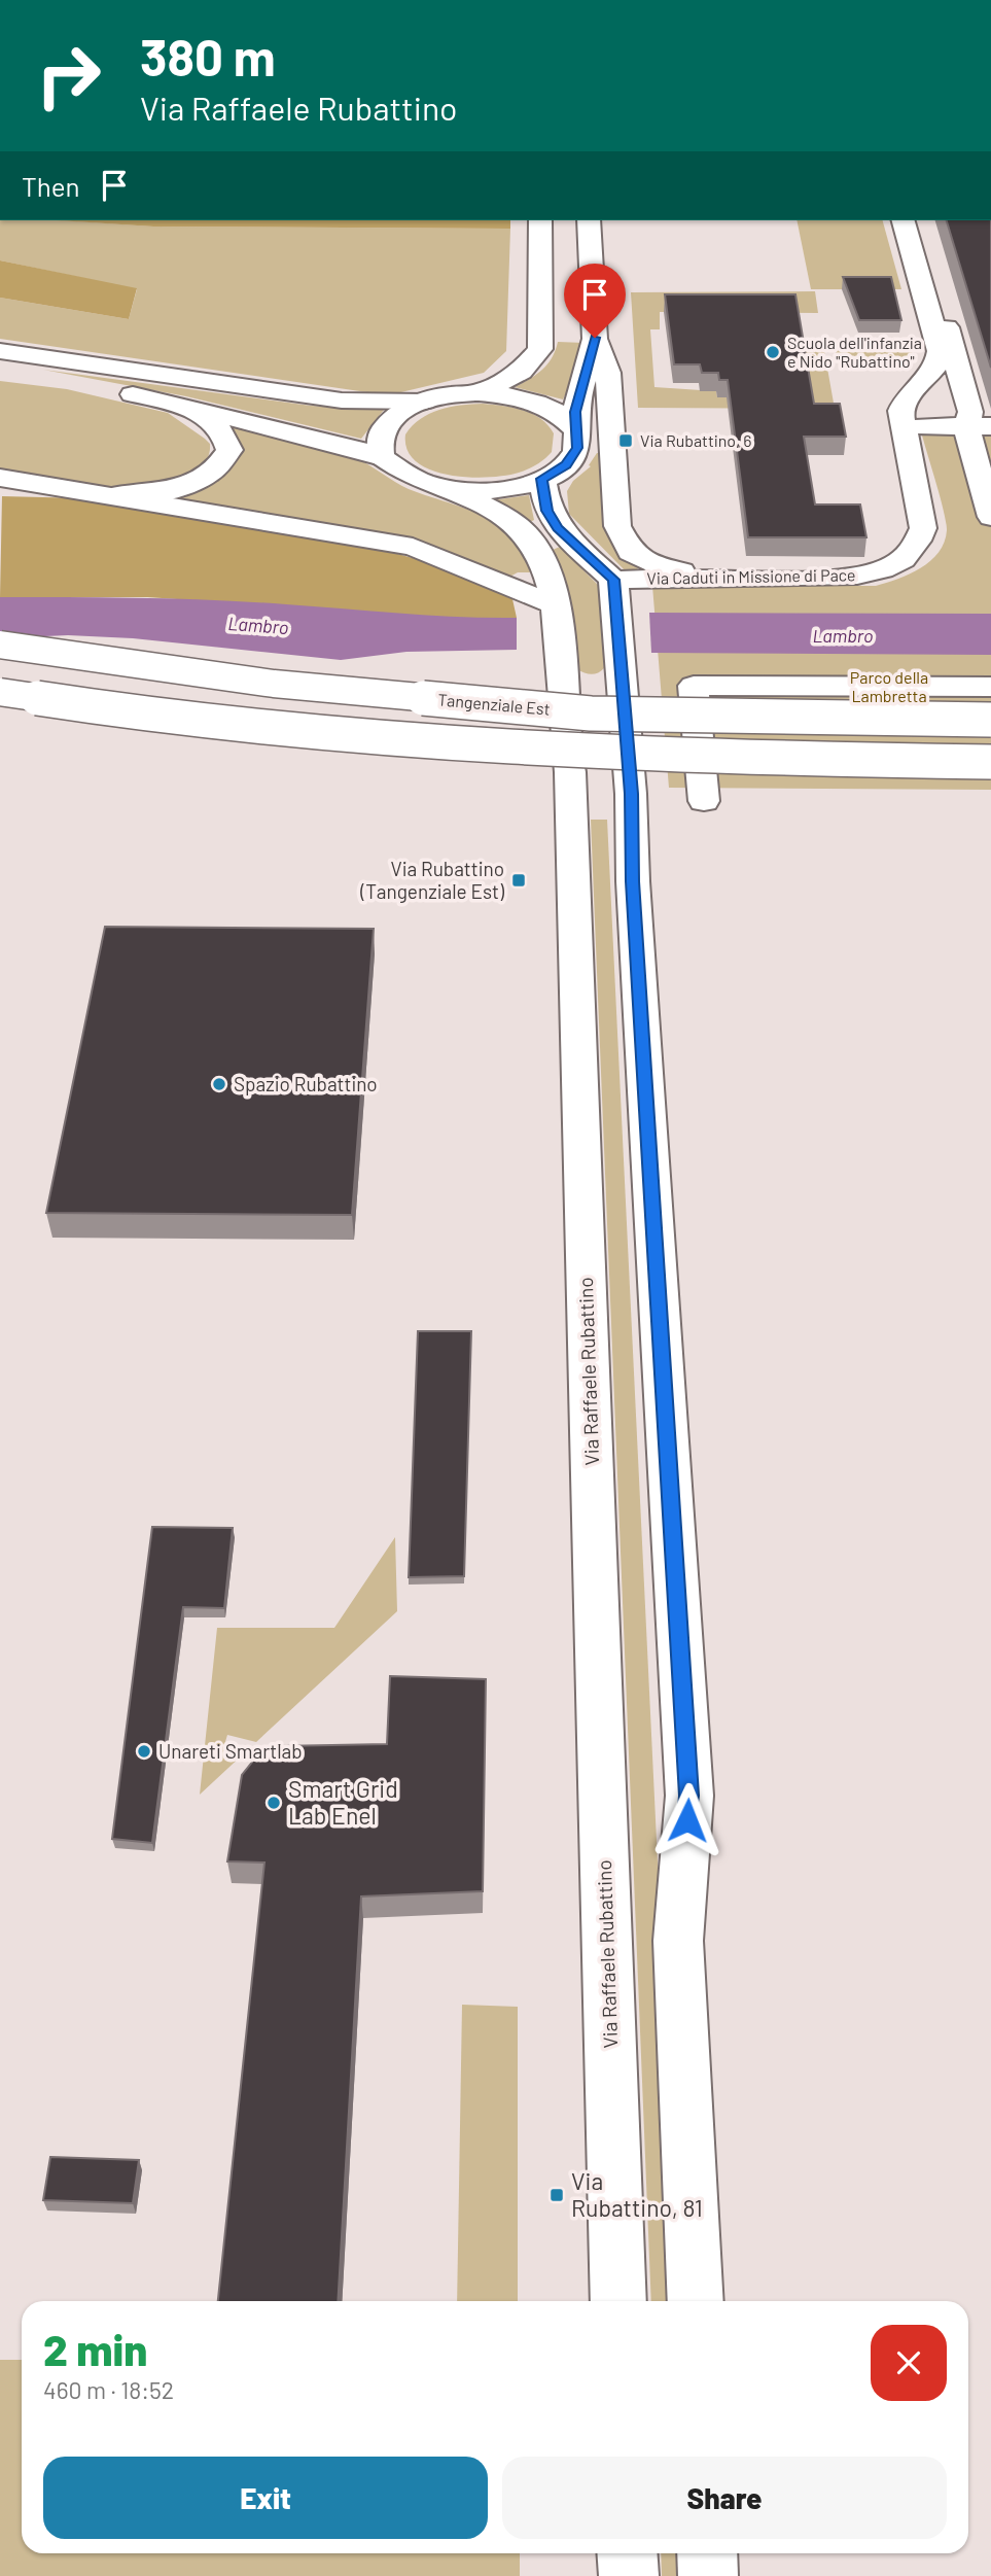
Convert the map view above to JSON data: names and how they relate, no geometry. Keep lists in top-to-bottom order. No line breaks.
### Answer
{"streets":{"main road":["Via Caduti in Missione di Pace","Tangenziale Est","Via Raffaele Rubattino"]},"crossings":[["Via Caduti in Missione di Pace","Via Raffaele Rubattino"]],"water":["Lambro"],"parks":["Parco della Lambretta"],"places":{"other":["Scuola dell'infanzia e Nido \"Rubattino\"","Spazio Rubattino","Unareti Smartlab","Smart Grid Lab Enel"],"transit":["Via Rubattino, 6","Via Rubattino (Tangenziale Est)","Via Rubattino, 81"]},"page":{"turn":["380 m","Via Raffaele Rubattino"],"then":"Then","heading":["2 min","460 m · 18:52"],"buttons":["Exit","Share"]}}
